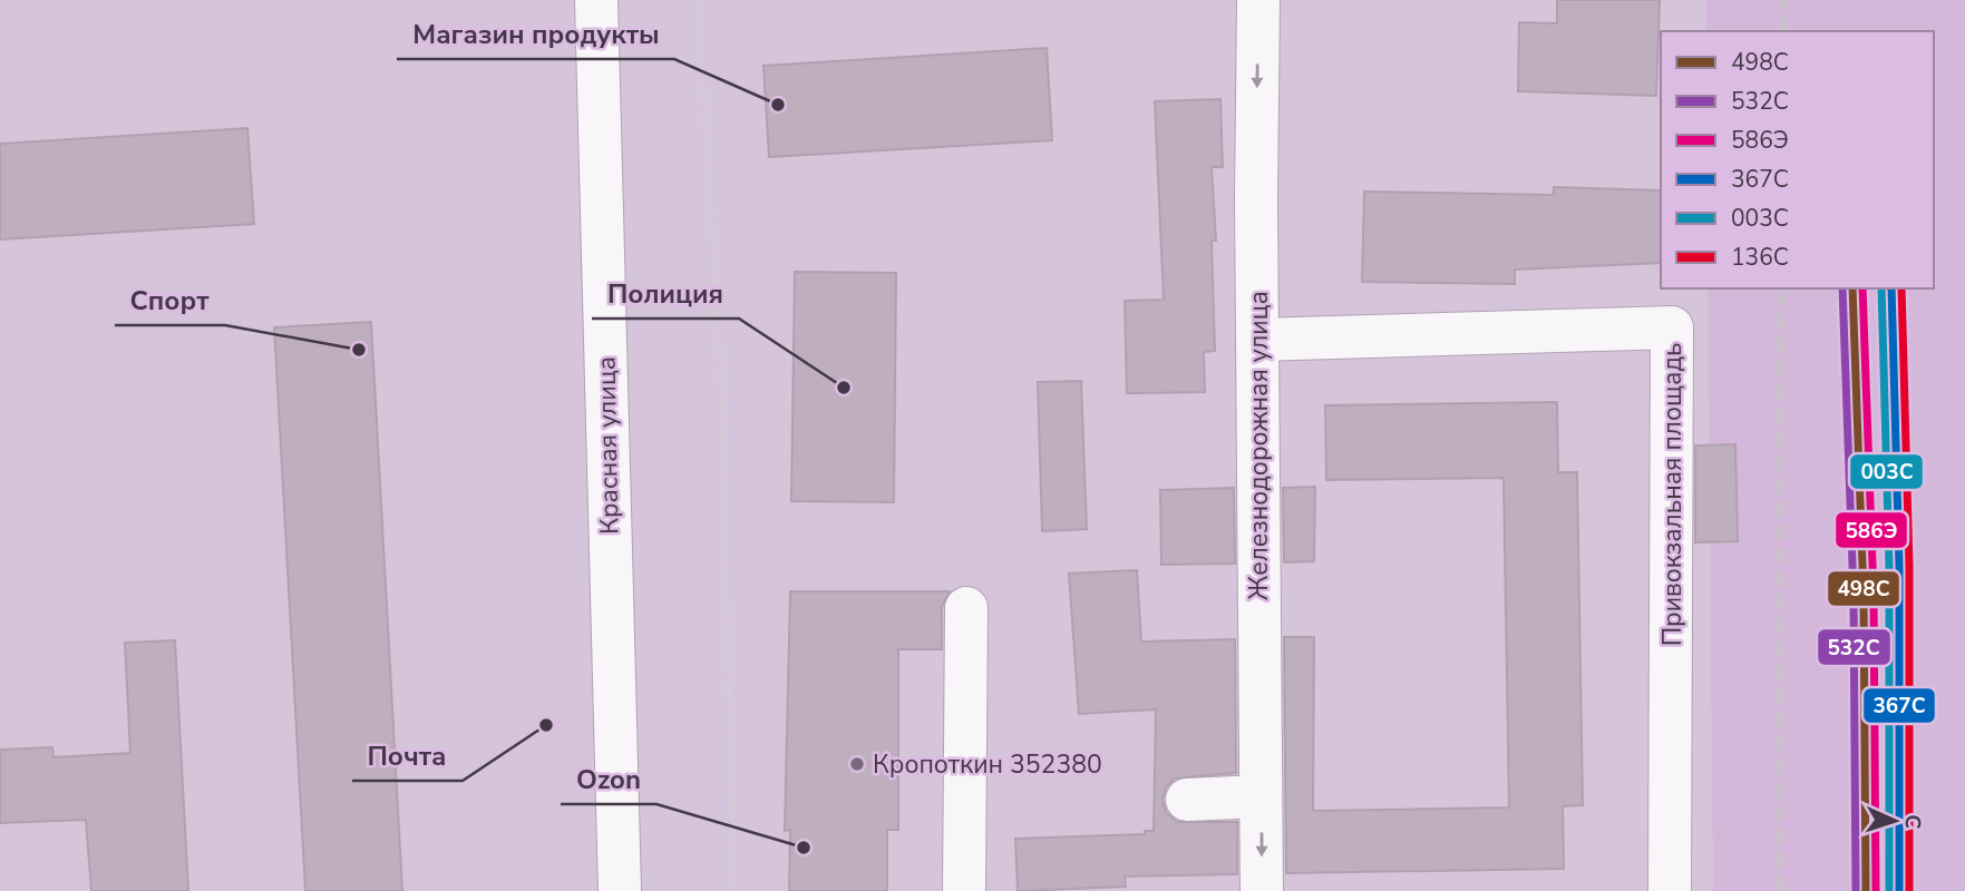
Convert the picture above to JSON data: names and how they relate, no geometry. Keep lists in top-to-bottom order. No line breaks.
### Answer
{"streets":{"street":["Красная улица","Железнодорожная улица","Привокзальная площадь"]},"crossings":[["Железнодорожная улица","Привокзальная площадь"]],"one_way":["Железнодорожная улица"],"places":["Магазин продукты","Спорт","Полиция","Почта","Кропоткин 352380","Ozon"],"lines":["transit line 498С","transit line 532С","transit line 586Э","transit line 367С","transit line 003С","transit line 136С"],"legend":["498С","532С","586Э","367С","003С","136С"],"north":"right"}
